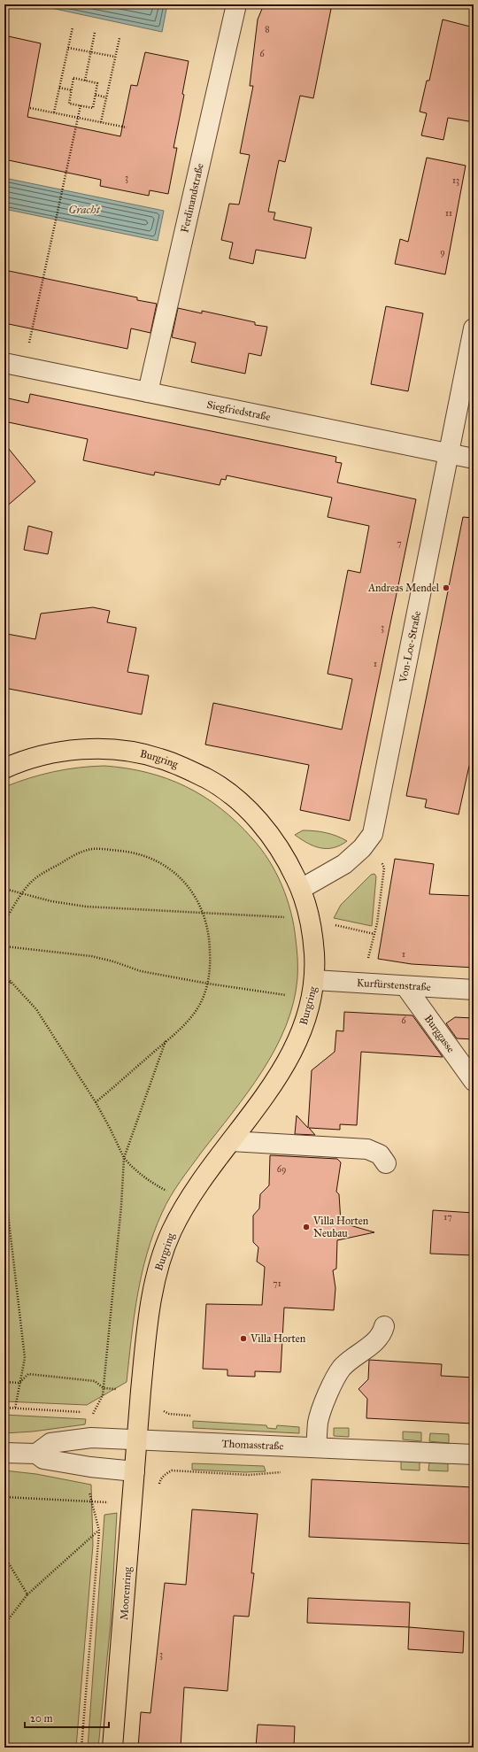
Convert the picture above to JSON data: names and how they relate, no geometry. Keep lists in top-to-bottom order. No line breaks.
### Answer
{"streets":{"main road":["Burgring","Moorenring"],"street":["Ferdinandstraße","Siegfriedstraße","Von-Loe-Straße","Kurfürstenstraße","Burggasse","Thomasstraße"]},"crossings":[["Ferdinandstraße","Siegfriedstraße"],["Siegfriedstraße","Von-Loe-Straße"],["Von-Loe-Straße","Burgring"],["Burgring","Kurfürstenstraße"],["Burgring","Thomasstraße"],["Burgring","Moorenring"],["Kurfürstenstraße","Burggasse"],["Thomasstraße","Moorenring"]],"water":["Gracht"],"places":["Andreas Mendel","Villa Horten Neubau","Villa Horten"],"house_numbers":["8","6","3","13","11","9","7","3","1","1","6","69","17","71","3"],"scale_bar":"20 m"}
